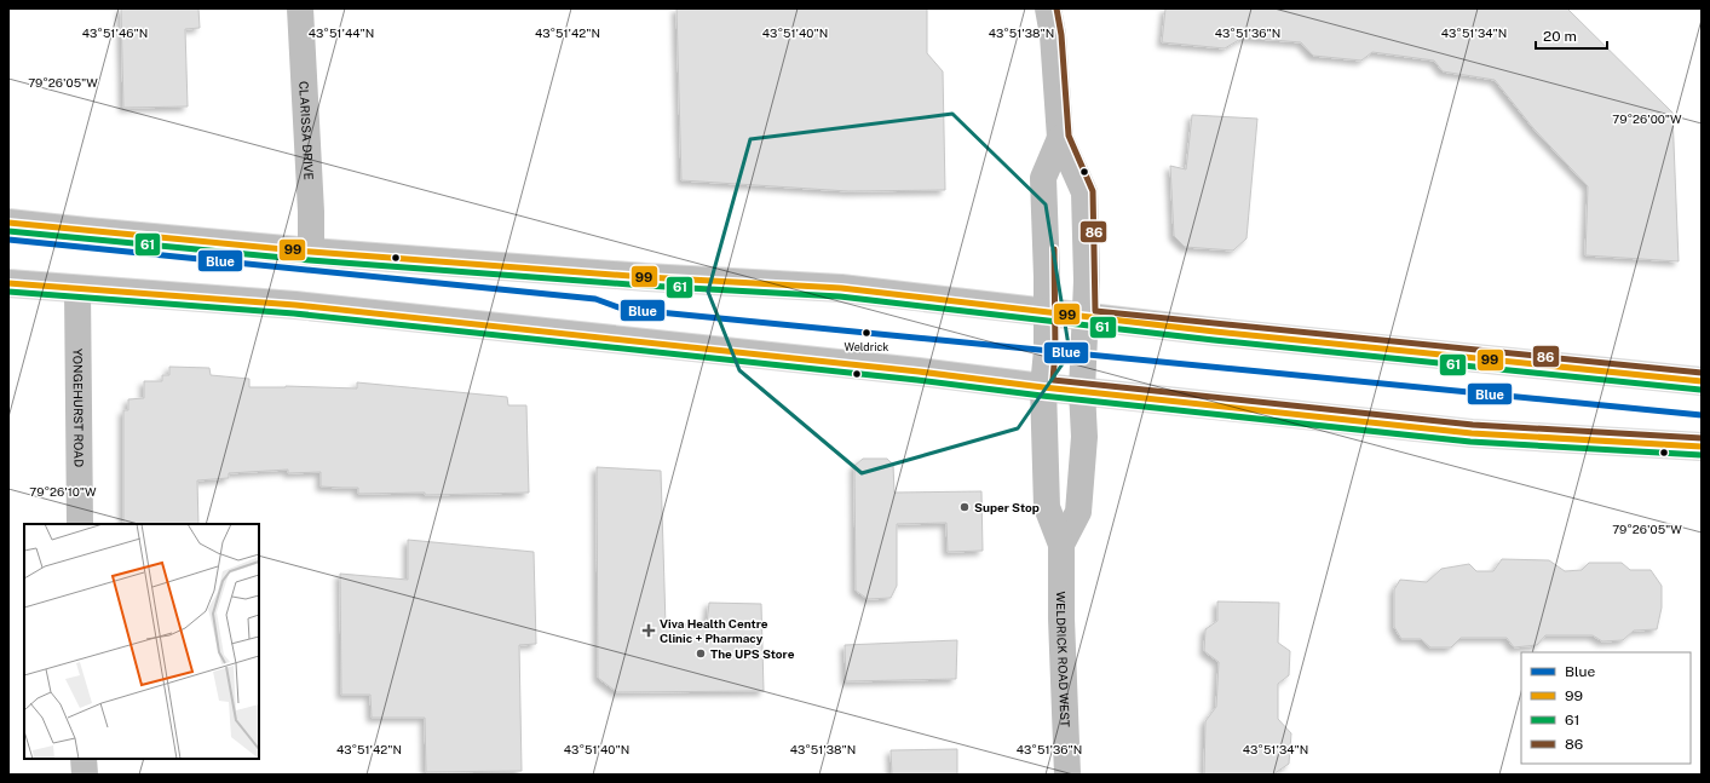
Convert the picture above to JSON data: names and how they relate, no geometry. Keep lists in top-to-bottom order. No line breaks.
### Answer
{"streets":{"main road":["CLARISSA DRIVE","YONGEHURST ROAD","WELDRICK ROAD WEST"]},"places":{"other":["Weldrick","Super Stop","The UPS Store"],"health":["Viva Health Centre Clinic + Pharmacy"]},"lines":["transit line 86","transit line 99","transit line 61","transit line Blue"],"legend":["Blue","99","61","86"],"scale_bar":"20 m","coordinates":["43°51'46\"N","43°51'44\"N","43°51'42\"N","43°51'40\"N","43°51'38\"N","43°51'36\"N","43°51'34\"N","79°26'05\"W","79°26'00\"W","79°26'10\"W"]}
